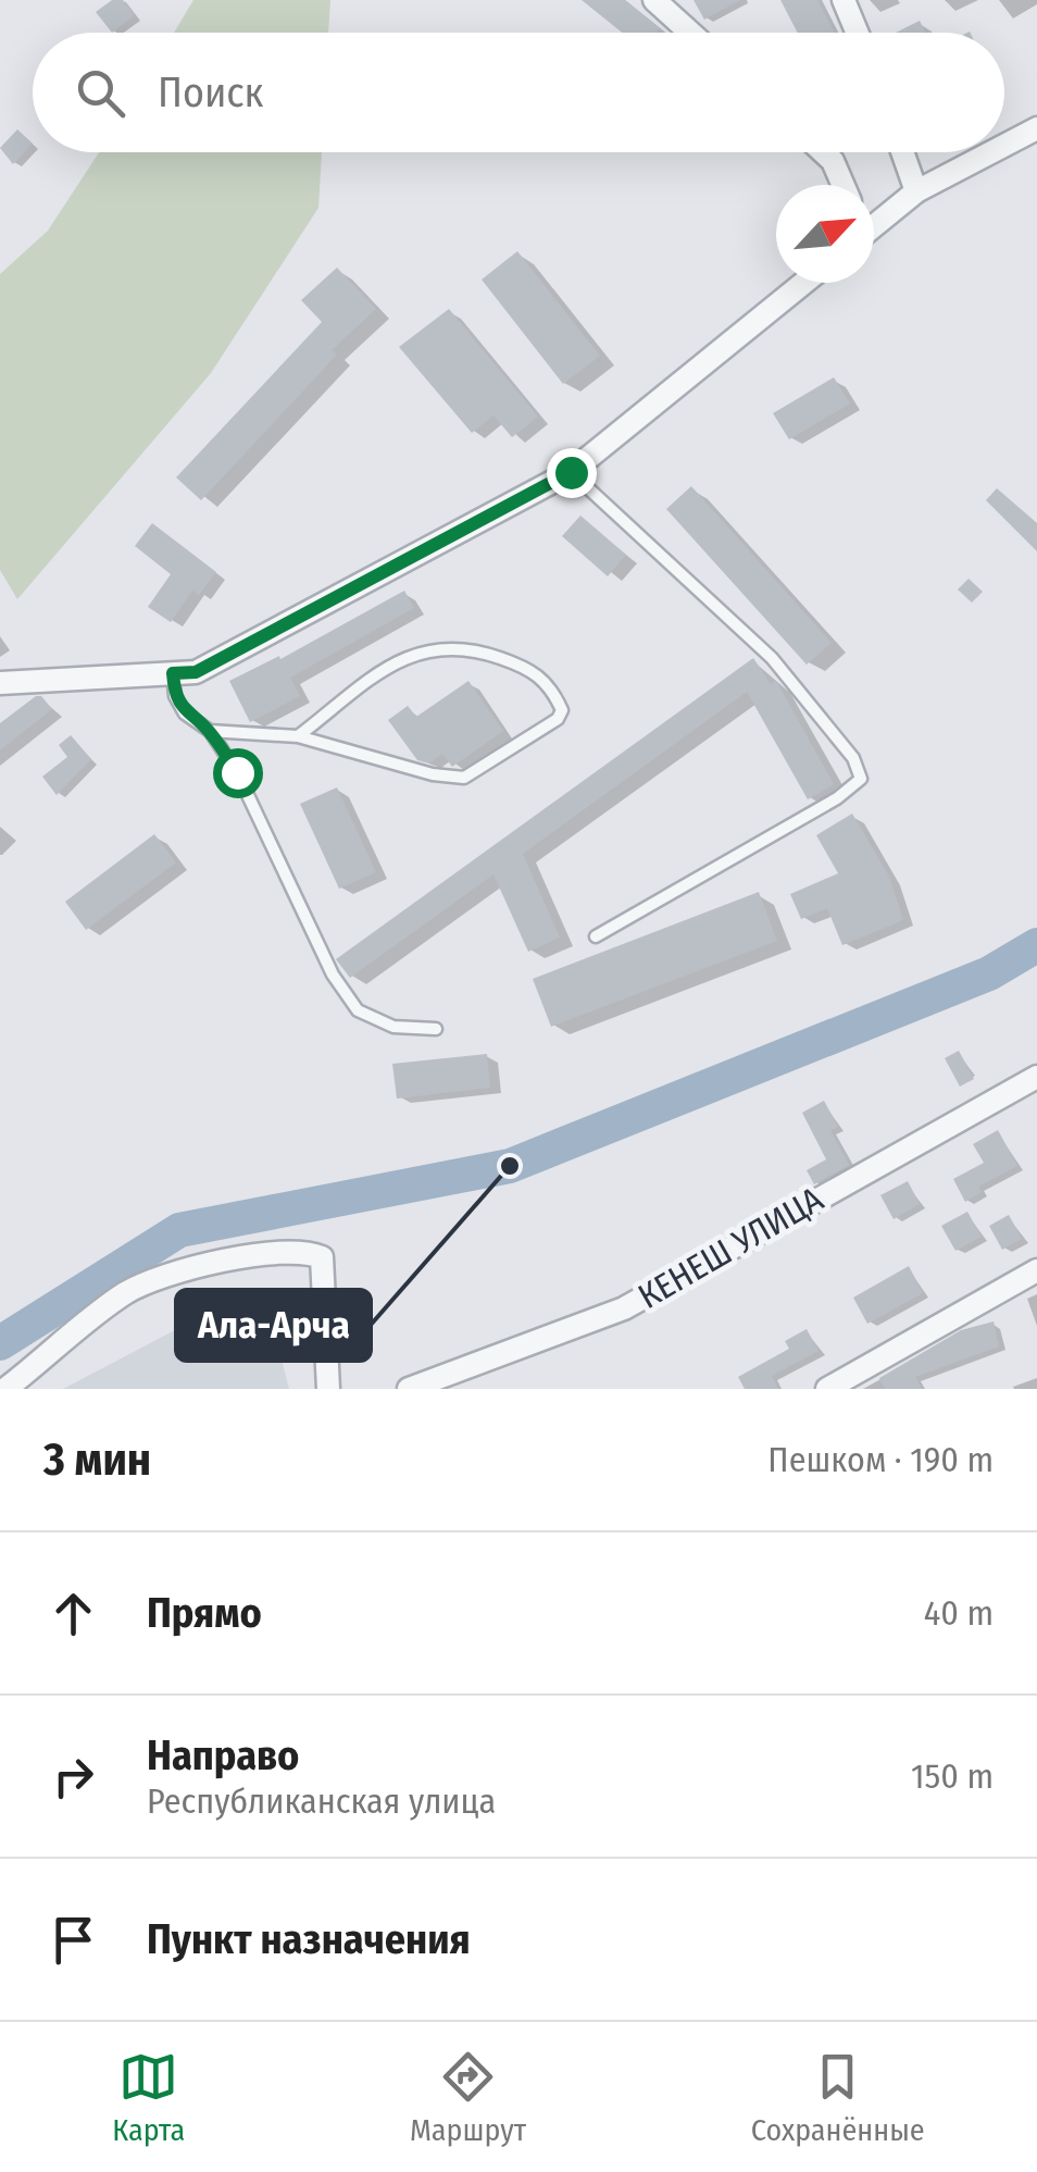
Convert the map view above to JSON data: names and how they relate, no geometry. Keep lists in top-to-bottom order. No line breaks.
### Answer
{"streets":{"street":["КЕНЕШ УЛИЦА"]},"places":["Ала-Арча"],"north":"top right","page":{"search":"Поиск","heading":["3 мин","Пешком · 190 m"],"list":[["Прямо","40 m"],["Направо","Республиканская улица","150 m"],"Пункт назначения"],"nav":["Карта","Маршрут","Сохранённые"]}}
